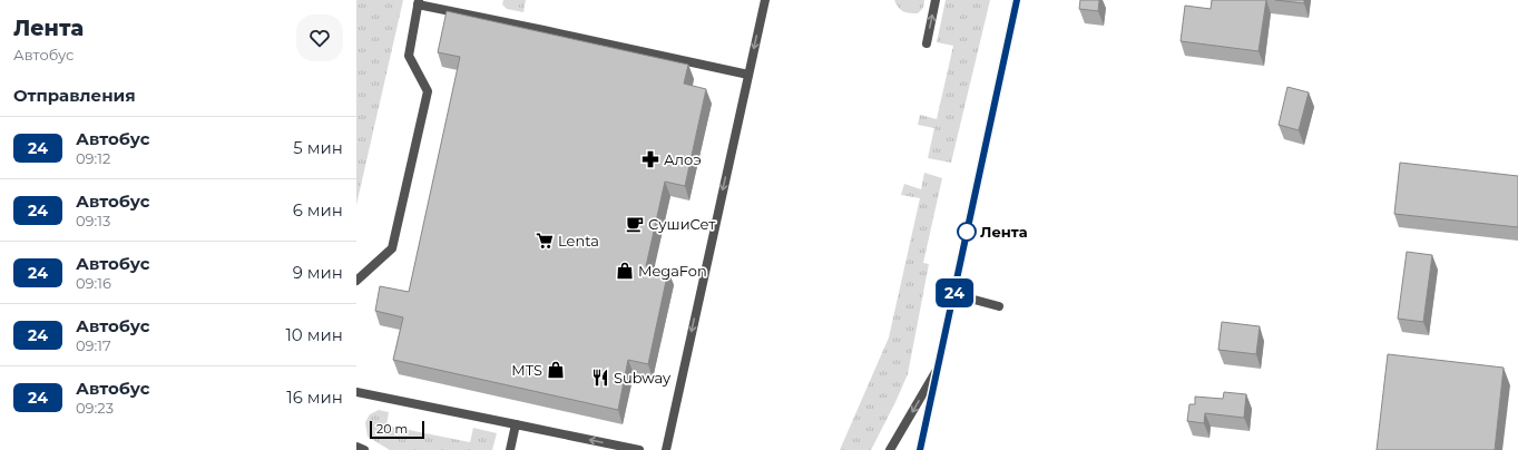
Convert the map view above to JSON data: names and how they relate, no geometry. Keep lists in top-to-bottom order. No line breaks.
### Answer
{"places":{"pharmacy":["Алоэ"],"cafe":["СушиСет"],"other":["Лента"],"supermarket":["Lenta"],"shop":["MegaFon","MTS"],"restaurant":["Subway"]},"lines":["bus line 24"],"scale_bar":"20 m","page":{"heading":[["Лента","Автобус"],"Отправления"],"on_map":"24","list":[{"mark":"24","name":"Автобус","note":"09:12","value":"5 мин"},{"mark":"24","name":"Автобус","note":"09:13","value":"6 мин"},{"mark":"24","name":"Автобус","note":"09:16","value":"9 мин"},{"mark":"24","name":"Автобус","note":"09:17","value":"10 мин"},{"mark":"24","name":"Автобус","note":"09:23","value":"16 мин"}],"scale":"20 m"}}
